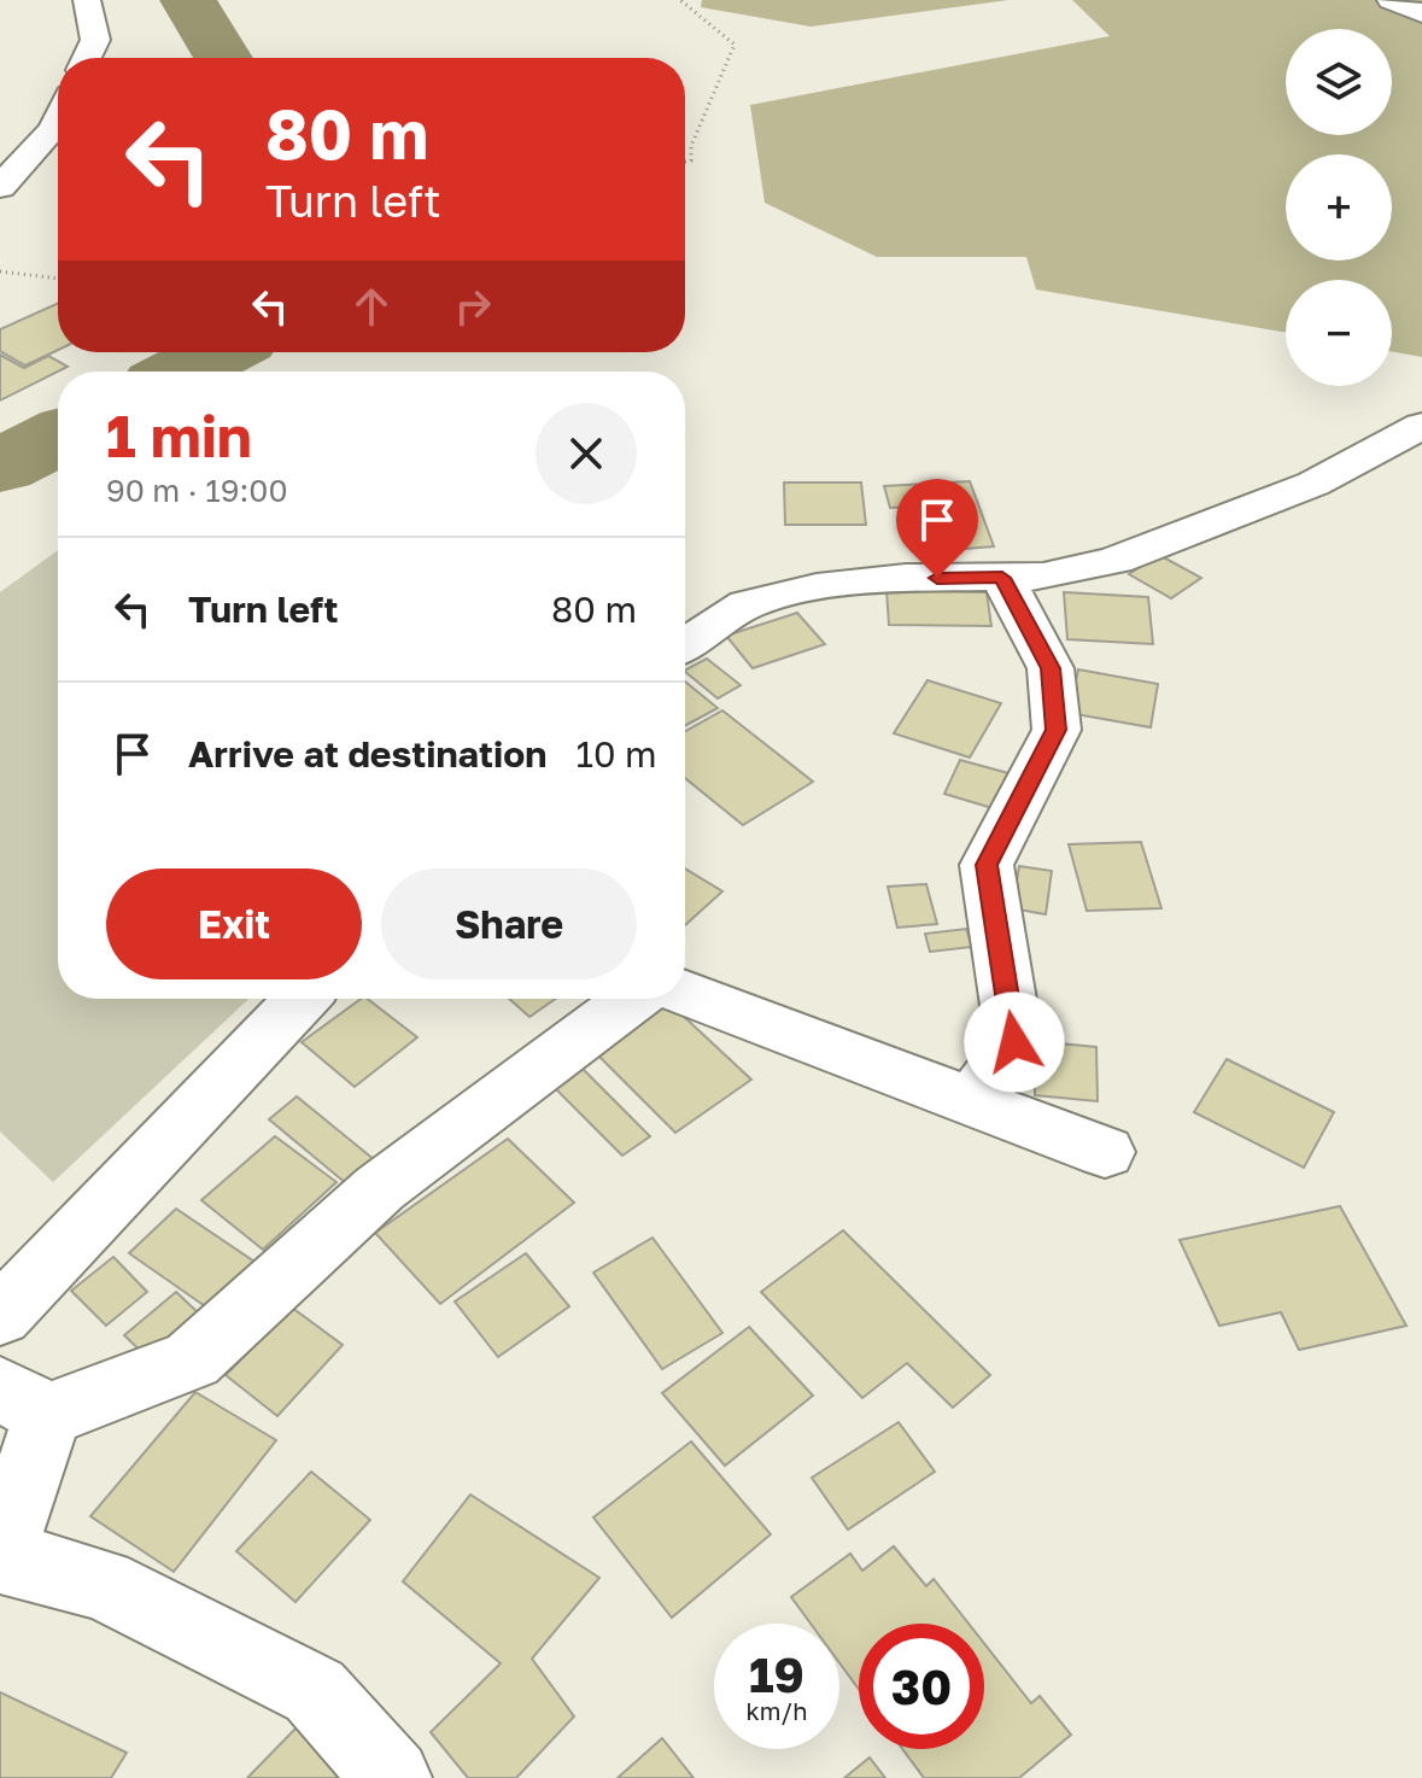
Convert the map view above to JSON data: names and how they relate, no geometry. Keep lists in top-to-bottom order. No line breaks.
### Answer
{"page":{"map_buttons":["+","−"],"turn":["80 m","Turn left"],"heading":["1 min","90 m · 19:00"],"list":[{"name":"Turn left","value":"80 m"},{"name":"Arrive at destination","value":"10 m"}],"buttons":["Exit","Share"],"speed":"19 km/h","limit":"30"}}
